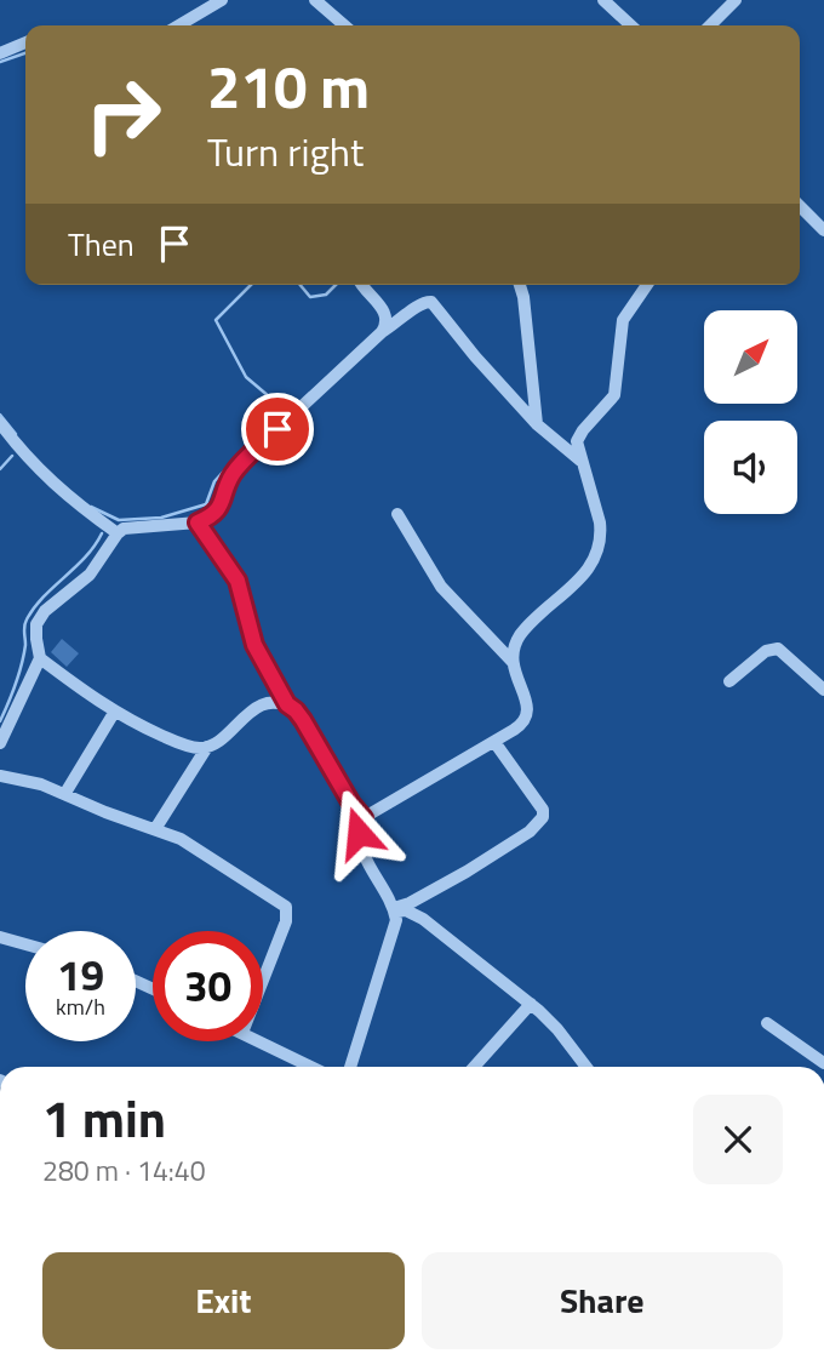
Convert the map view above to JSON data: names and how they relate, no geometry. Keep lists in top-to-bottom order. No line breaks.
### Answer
{"north":"top right","page":{"turn":["210 m","Turn right"],"then":"Then","speed":"19 km/h","limit":"30","heading":["1 min","280 m · 14:40"],"buttons":["Exit","Share"]}}
